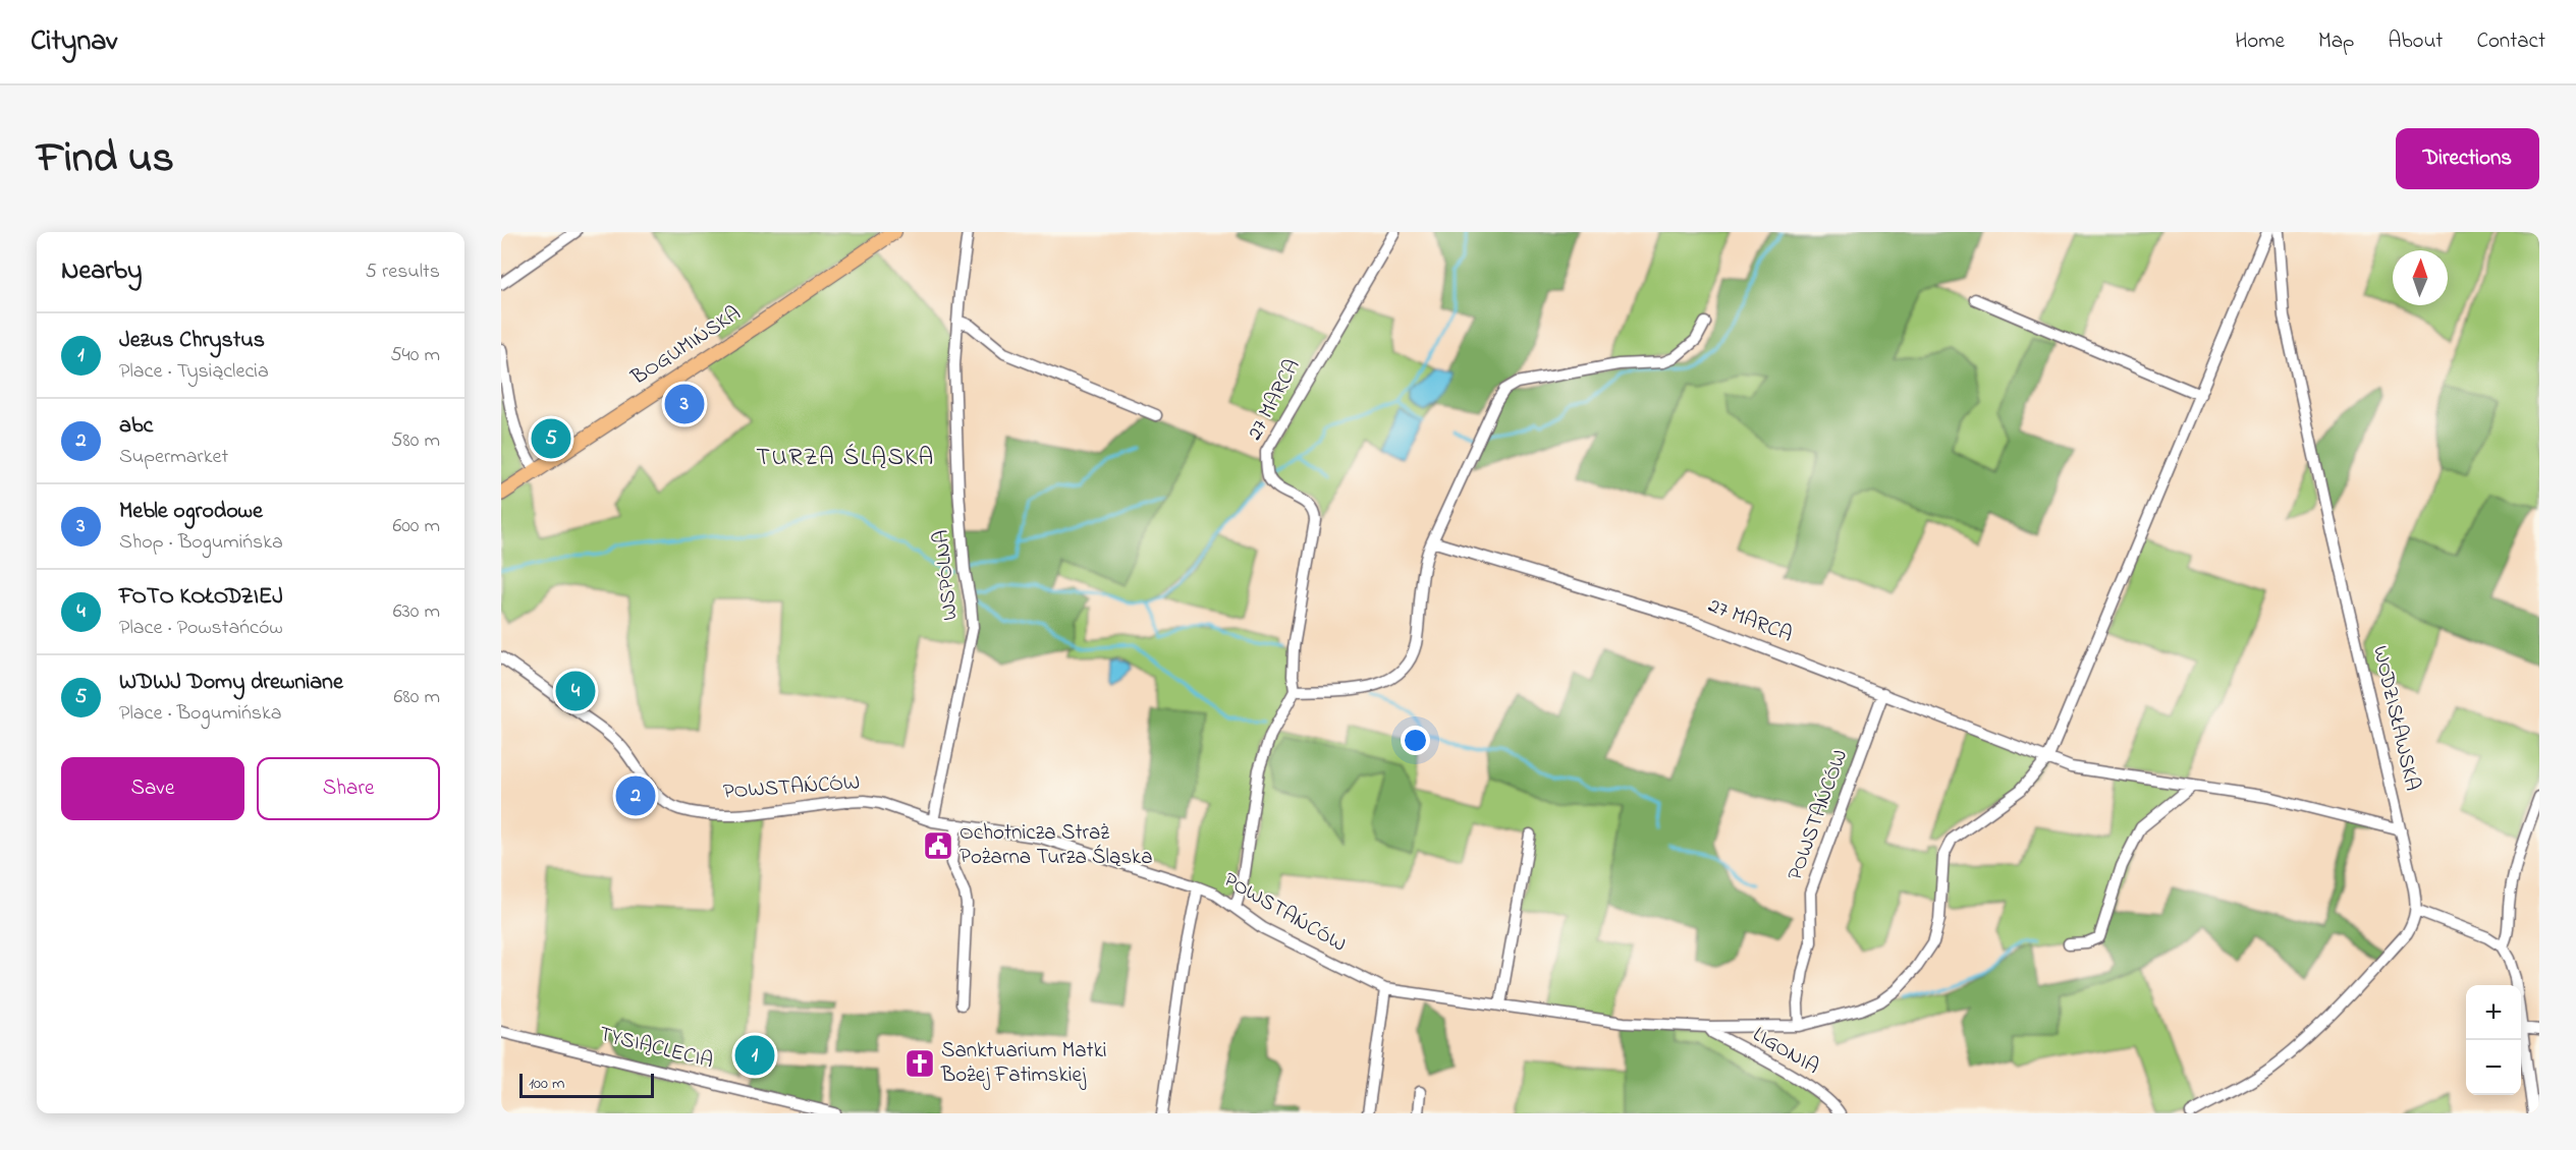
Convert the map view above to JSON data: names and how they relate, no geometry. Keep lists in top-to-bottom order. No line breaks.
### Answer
{"streets":{"main road":["BOGUMIŃSKA"],"street":["27 MARCA","WSPÓLNA","WODZISŁAWSKA","POWSTAŃCÓW","TYSIĄCLECIA","LIGONIA"]},"crossings":[["27 MARCA","POWSTAŃCÓW"],["WSPÓLNA","POWSTAŃCÓW"],["POWSTAŃCÓW","LIGONIA"]],"districts":["TURZA ŚLĄSKA"],"places":{"public building":["Ochotnicza Straż Pożarna Turza Śląska"],"church":["Sanktuarium Matki Bożej Fatimskiej"]},"scale_bar":"100 m","north":"top","page":{"header":"Citynav","nav":["Home","Map","About","Contact"],"title":"Find us","buttons":["Directions",["Save","Share"]],"heading":["Nearby","5 results"],"list":[{"mark":"1","name":"Jezus Chrystus","note":"Place · Tysiąclecia","value":"540 m"},{"mark":"2","name":"abc","note":"Supermarket","value":"580 m"},{"mark":"3","name":"Meble ogrodowe","note":"Shop · Bogumińska","value":"600 m"},{"mark":"4","name":"FOTO KOŁODZIEJ","note":"Place · Powstańców","value":"630 m"},{"mark":"5","name":"WDWJ Domy drewniane","note":"Place · Bogumińska","value":"680 m"}],"pins":["3","5","4","2","1"],"map_buttons":["+","−"],"scale":"100 m"}}
